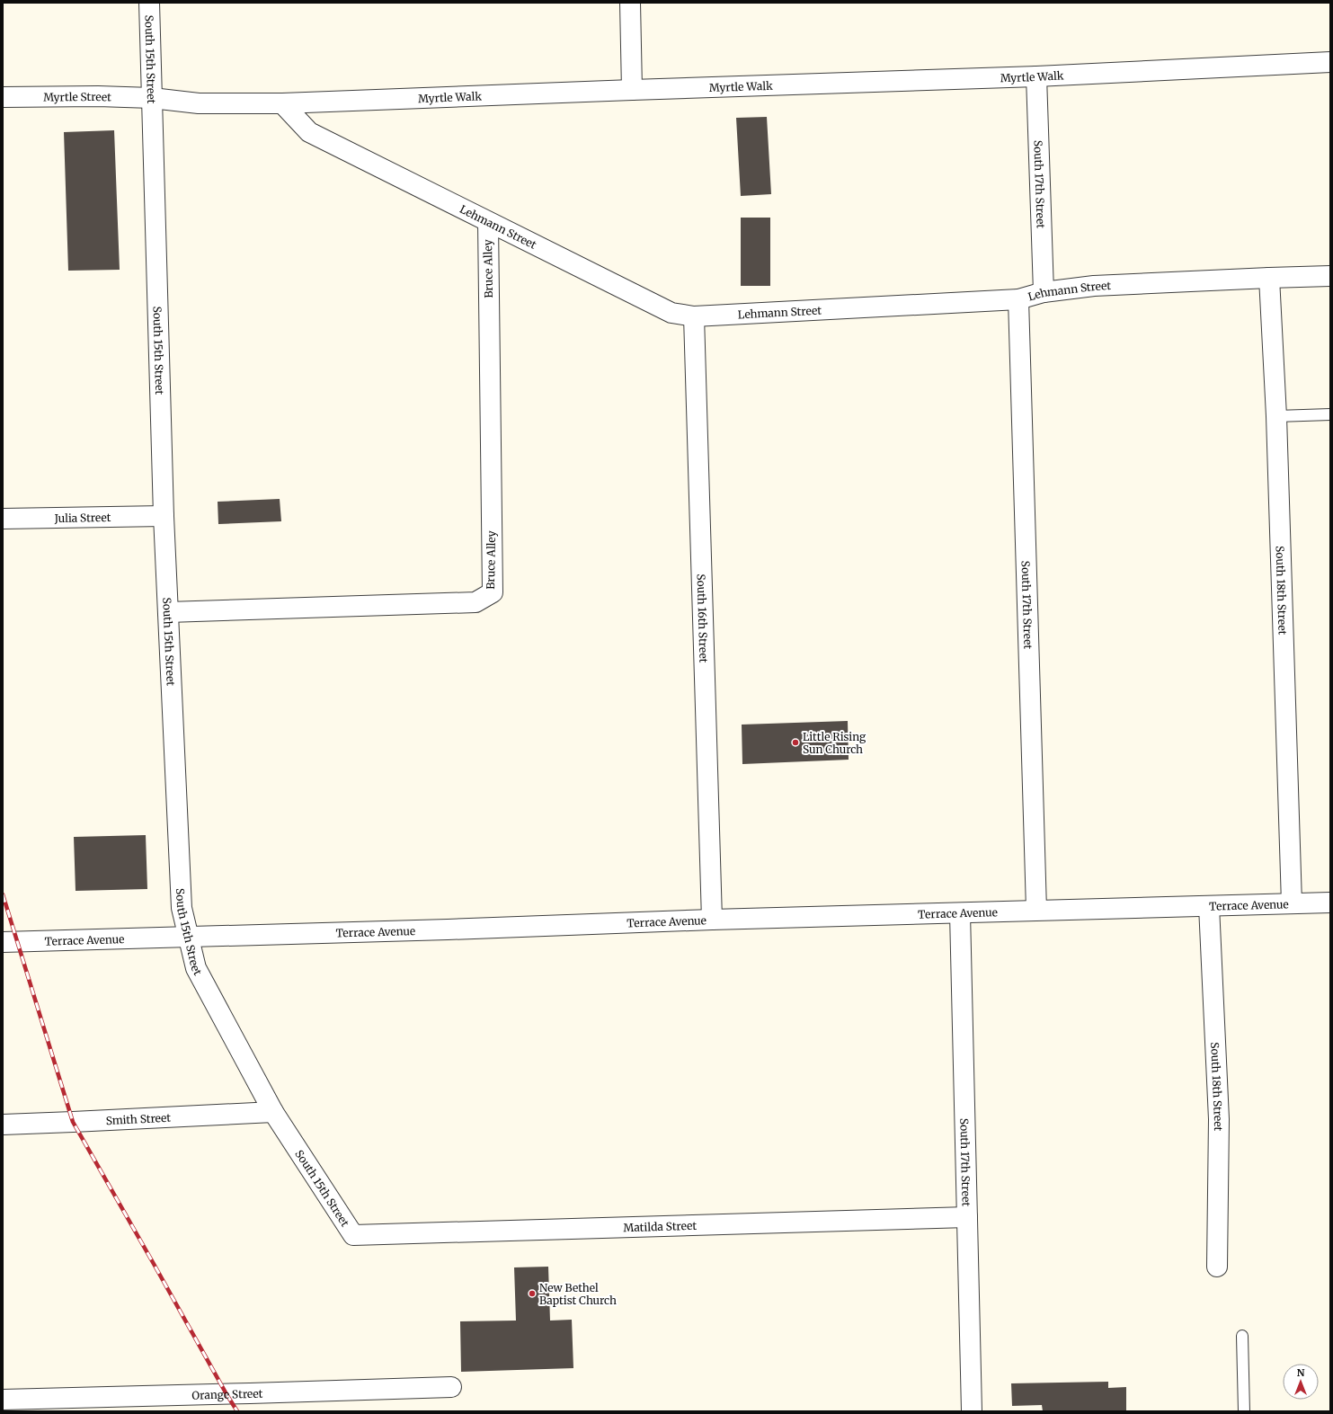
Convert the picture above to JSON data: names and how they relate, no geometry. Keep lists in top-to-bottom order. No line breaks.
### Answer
{"streets":{"street":["South 15th Street","Myrtle Walk","Myrtle Street","South 17th Street","Lehmann Street","Bruce Alley","Julia Street","South 18th Street","South 16th Street","Terrace Avenue","Smith Street","Matilda Street","Orange Street"]},"crossings":[["South 15th Street","Myrtle Walk"],["South 15th Street","Myrtle Street"],["South 15th Street","Bruce Alley"],["South 15th Street","Julia Street"],["South 15th Street","Terrace Avenue"],["South 15th Street","Smith Street"],["South 15th Street","Matilda Street"],["Myrtle Walk","Myrtle Street"],["Myrtle Walk","South 17th Street"],["Myrtle Walk","Lehmann Street"],["South 17th Street","Lehmann Street"],["South 17th Street","Terrace Avenue"],["South 17th Street","Matilda Street"],["Lehmann Street","Bruce Alley"],["Lehmann Street","South 18th Street"],["Lehmann Street","South 16th Street"],["South 18th Street","Terrace Avenue"],["South 16th Street","Terrace Avenue"]],"places":["Little Rising Sun Church","New Bethel Baptist Church"],"north":"top"}
